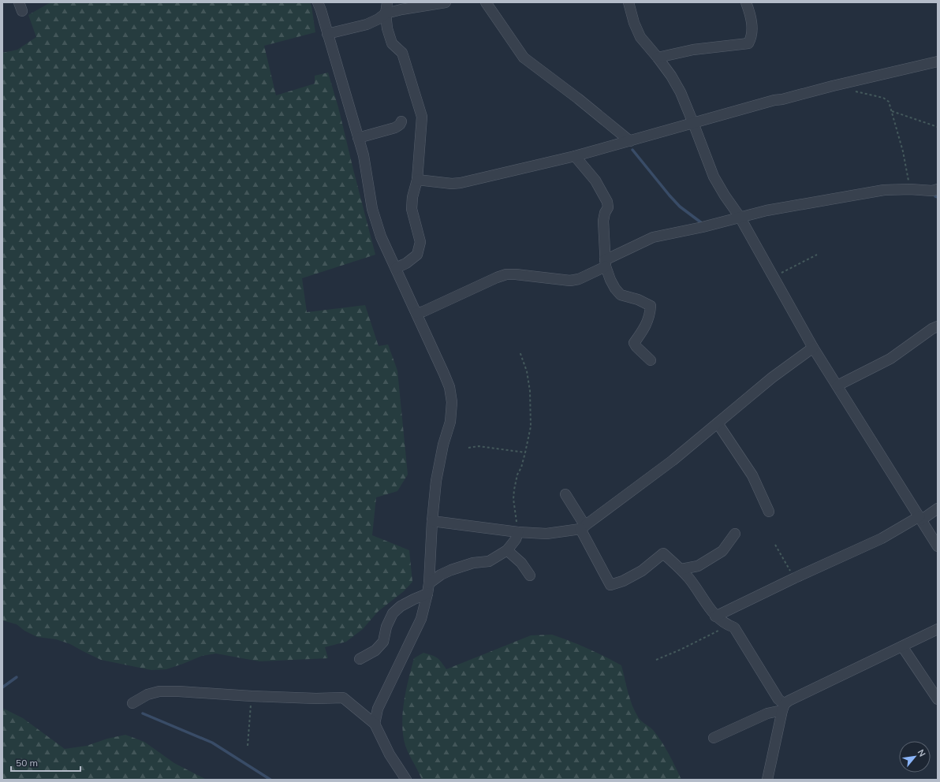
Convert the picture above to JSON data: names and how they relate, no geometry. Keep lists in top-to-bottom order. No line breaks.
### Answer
{"scale_bar":"50 m","north":"top right"}
